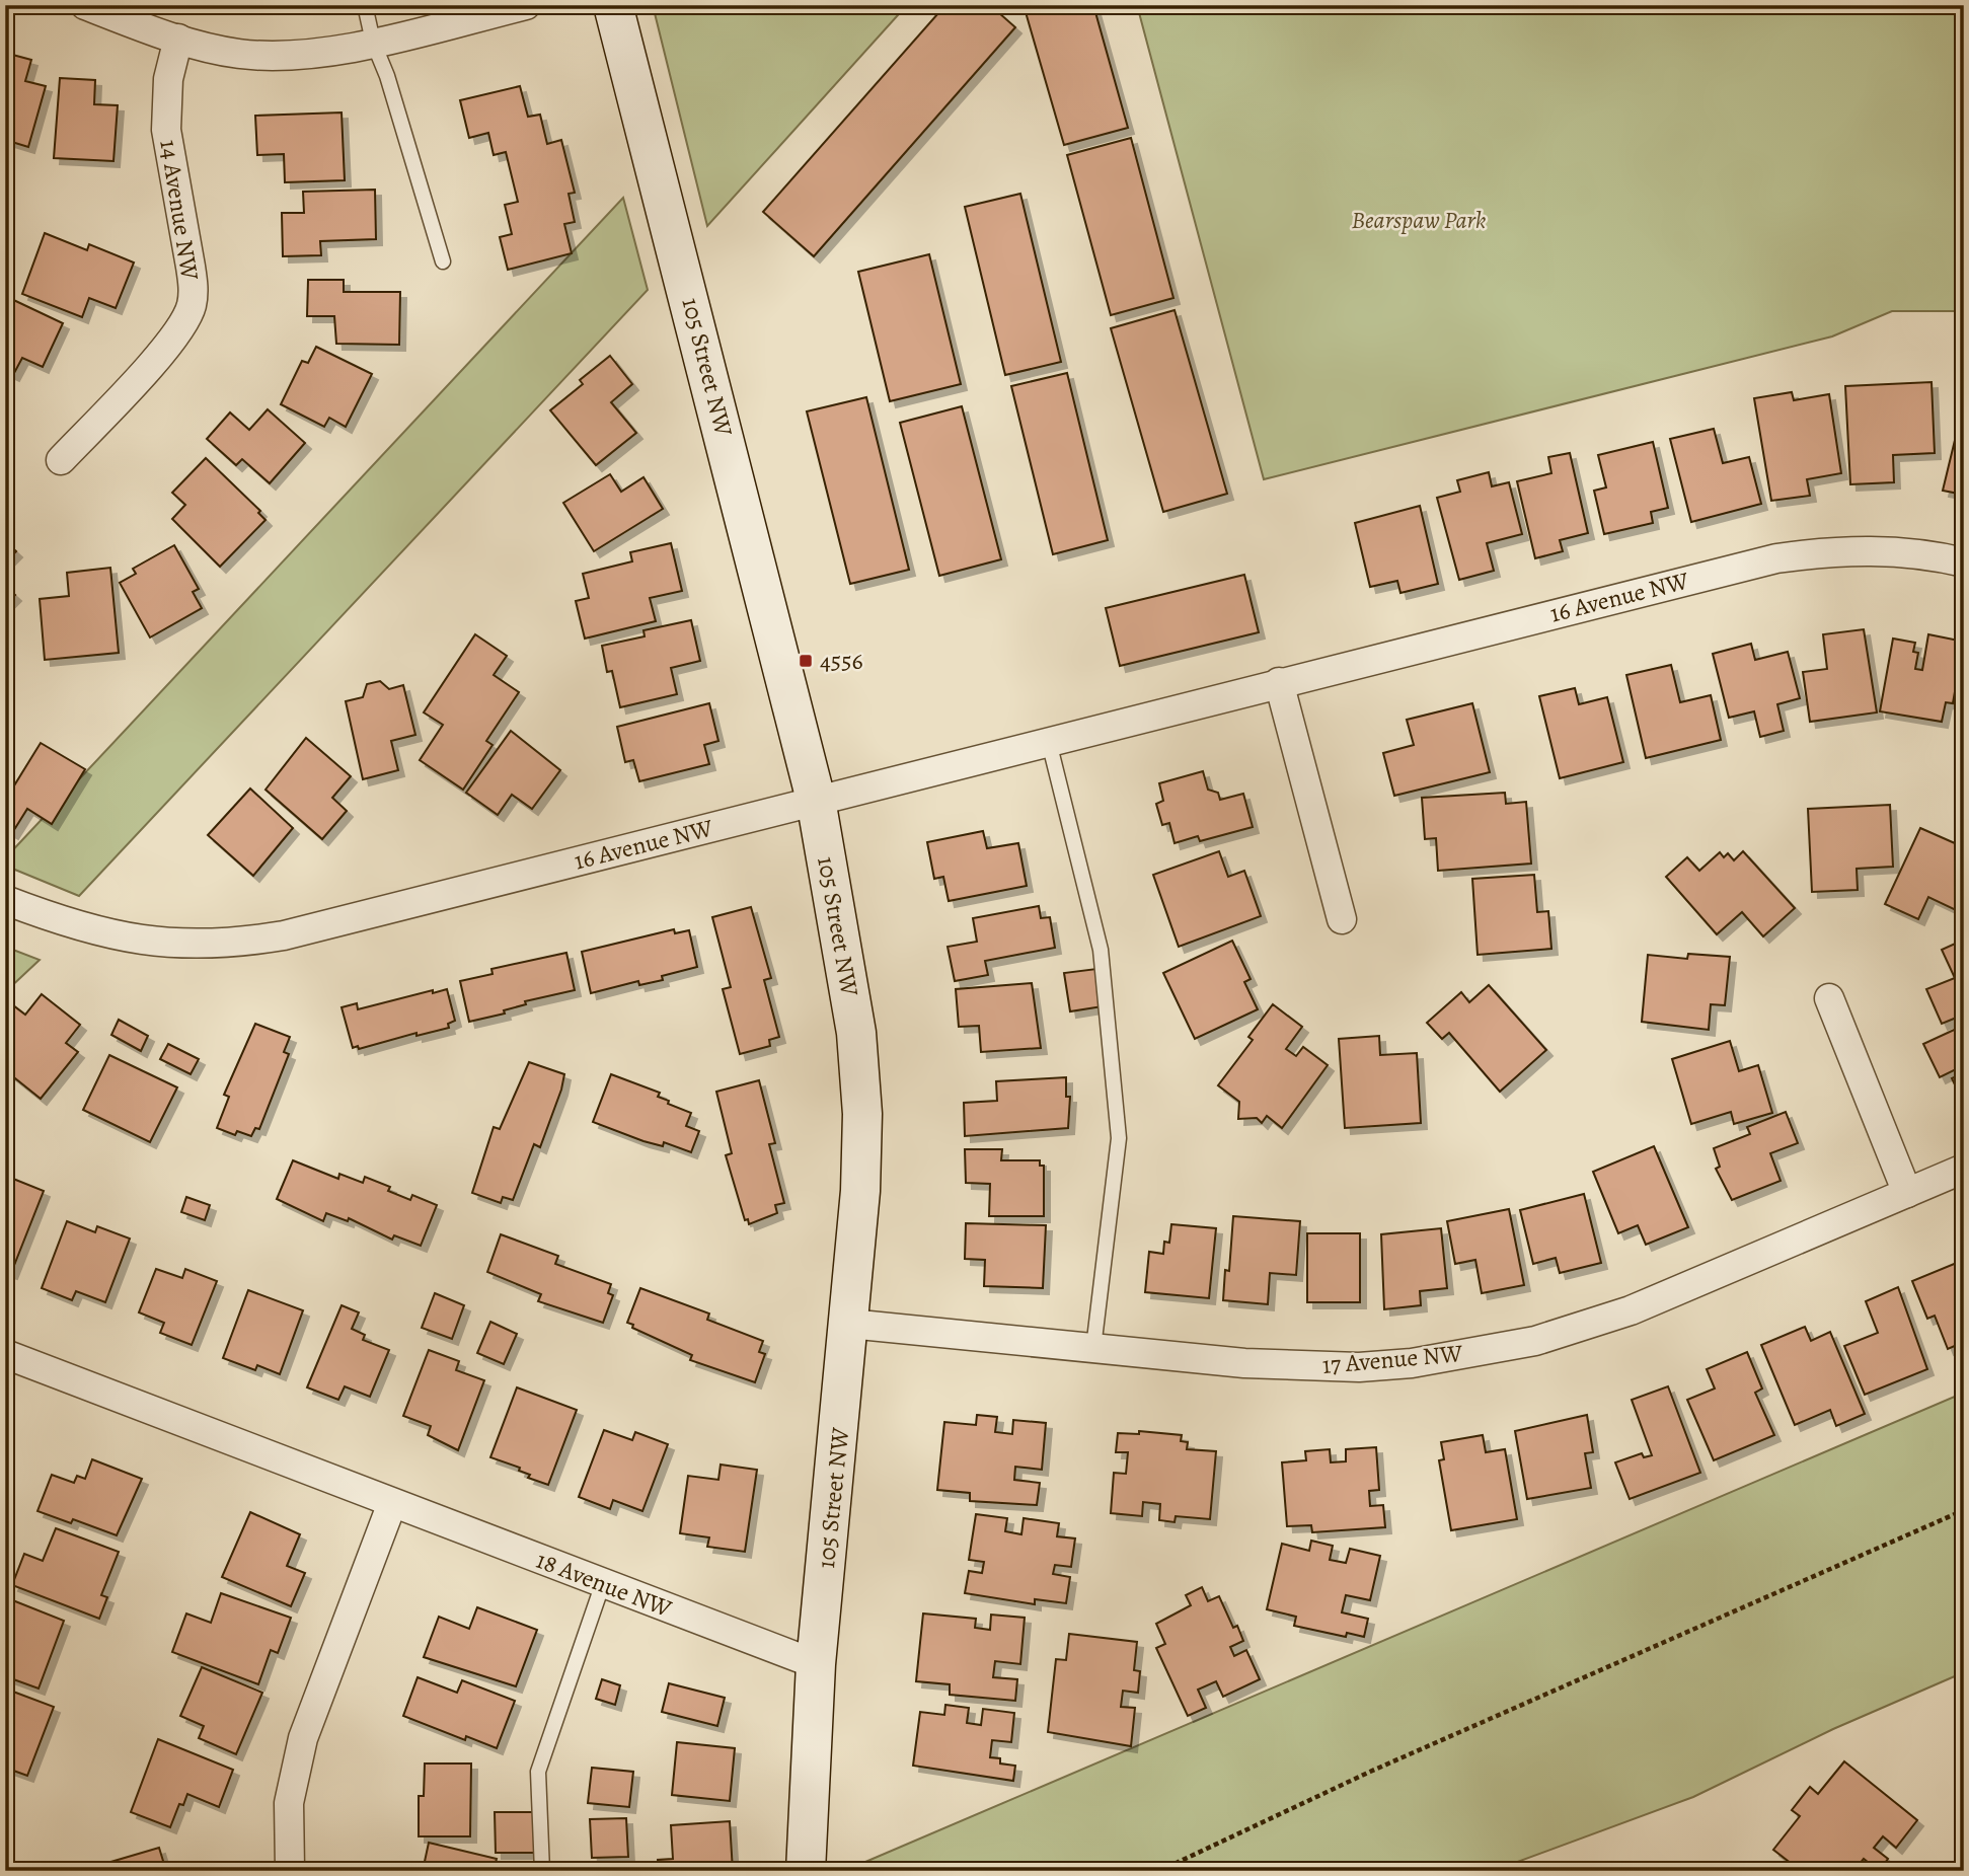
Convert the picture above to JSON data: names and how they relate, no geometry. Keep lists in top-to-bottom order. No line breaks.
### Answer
{"streets":{"street":["14 Avenue NW","105 Street NW","16 Avenue NW","17 Avenue NW","18 Avenue NW"]},"crossings":[["105 Street NW","16 Avenue NW"],["105 Street NW","17 Avenue NW"],["105 Street NW","18 Avenue NW"]],"parks":["Bearspaw Park"],"places":{"transit":["4556"]}}
